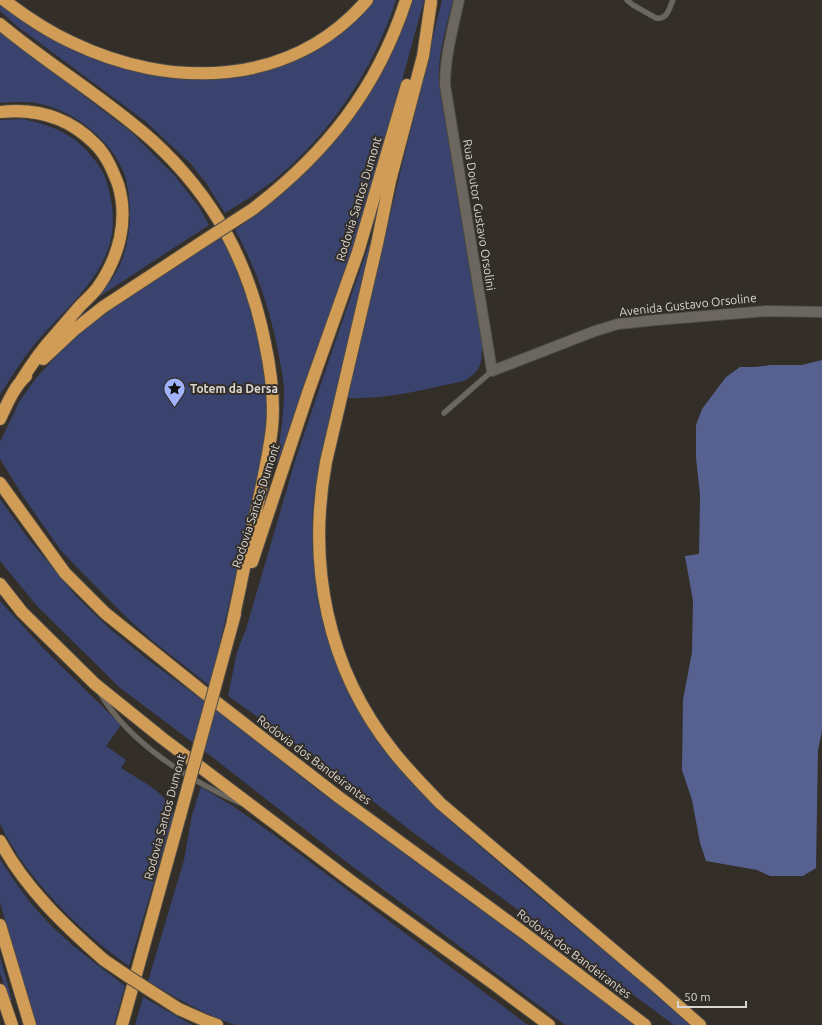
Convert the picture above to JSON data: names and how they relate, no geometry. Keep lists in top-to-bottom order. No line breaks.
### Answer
{"streets":{"highway":["Rodovia Santos Dumont","Rodovia dos Bandeirantes"],"street":["Rua Doutor Gustavo Orsolini","Avenida Gustavo Orsoline"]},"crossings":[["Rua Doutor Gustavo Orsolini","Avenida Gustavo Orsoline"]],"places":{"place":["Totem da Dersa"]},"scale_bar":"50 m"}
